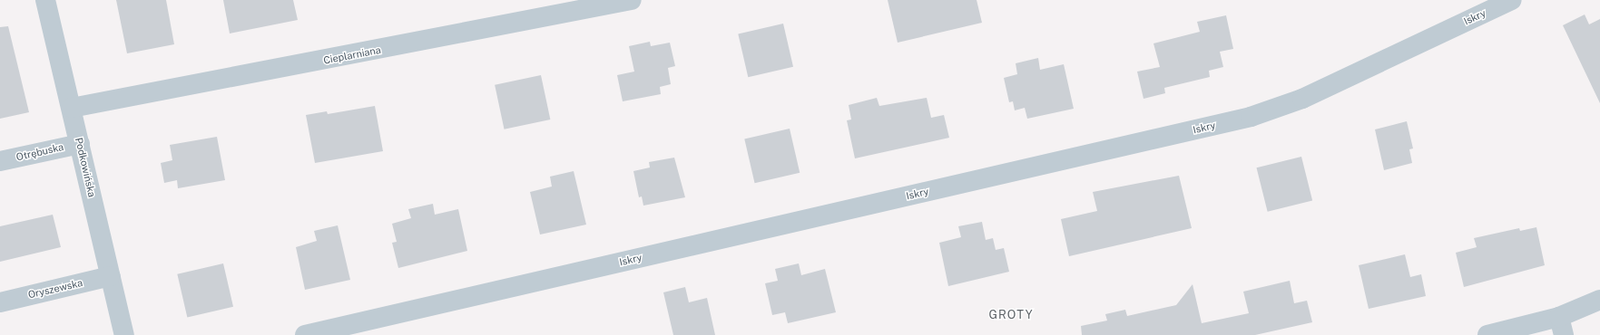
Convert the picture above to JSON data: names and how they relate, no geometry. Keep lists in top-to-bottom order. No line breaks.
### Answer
{"streets":{"street":["Iskry","Cieplarniana","Otrębuska","Podkowińska","Oryszewska"]},"crossings":[["Cieplarniana","Podkowińska"],["Otrębuska","Podkowińska"],["Podkowińska","Oryszewska"]],"districts":["GROTY"]}
